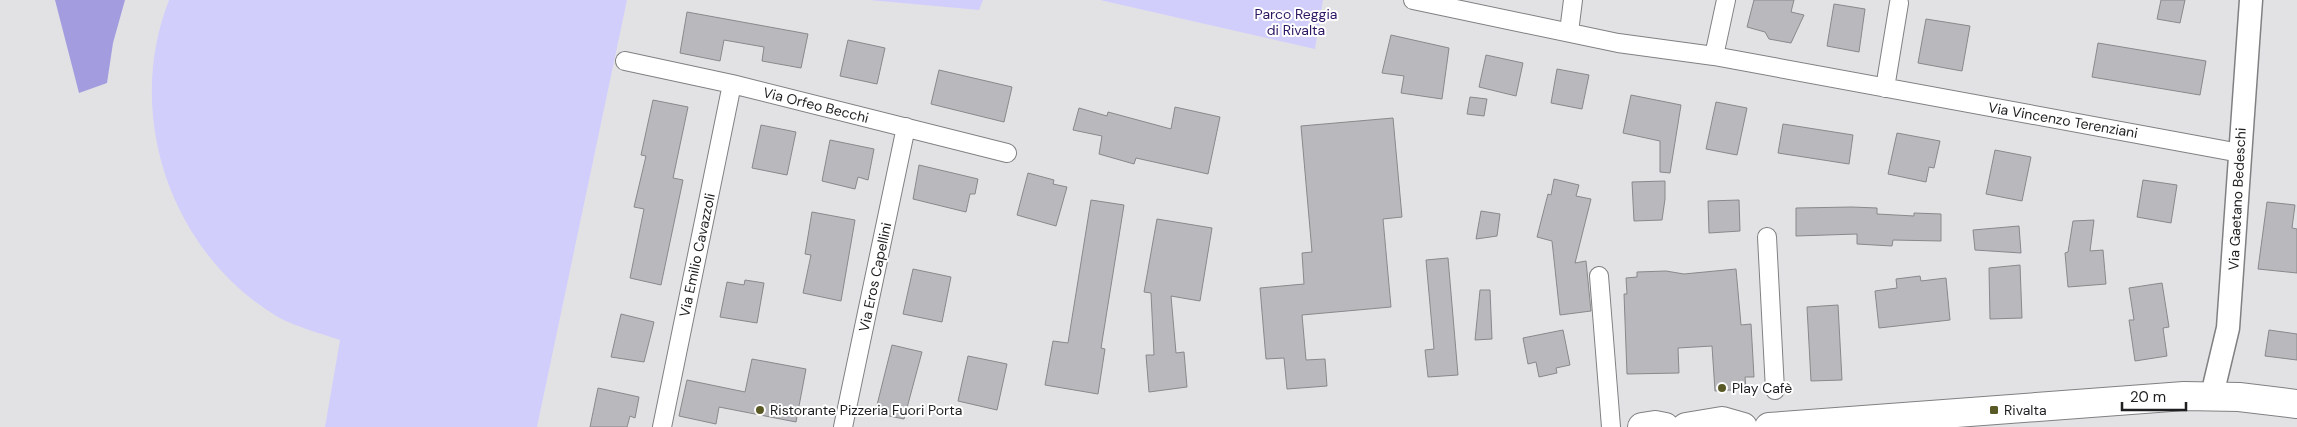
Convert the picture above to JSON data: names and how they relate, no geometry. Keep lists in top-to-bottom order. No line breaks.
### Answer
{"streets":{"street":["Via Orfeo Becchi","Via Vincenzo Terenziani","Via Gaetano Bedeschi","Via Emilio Cavazzoli","Via Eros Capellini"]},"crossings":[["Via Orfeo Becchi","Via Emilio Cavazzoli"],["Via Orfeo Becchi","Via Eros Capellini"],["Via Vincenzo Terenziani","Via Gaetano Bedeschi"]],"parks":["Parco Reggia di Rivalta"],"places":{"other":["Play Cafè","Ristorante Pizzeria Fuori Porta"],"transit":["Rivalta"]},"scale_bar":"20 m"}
